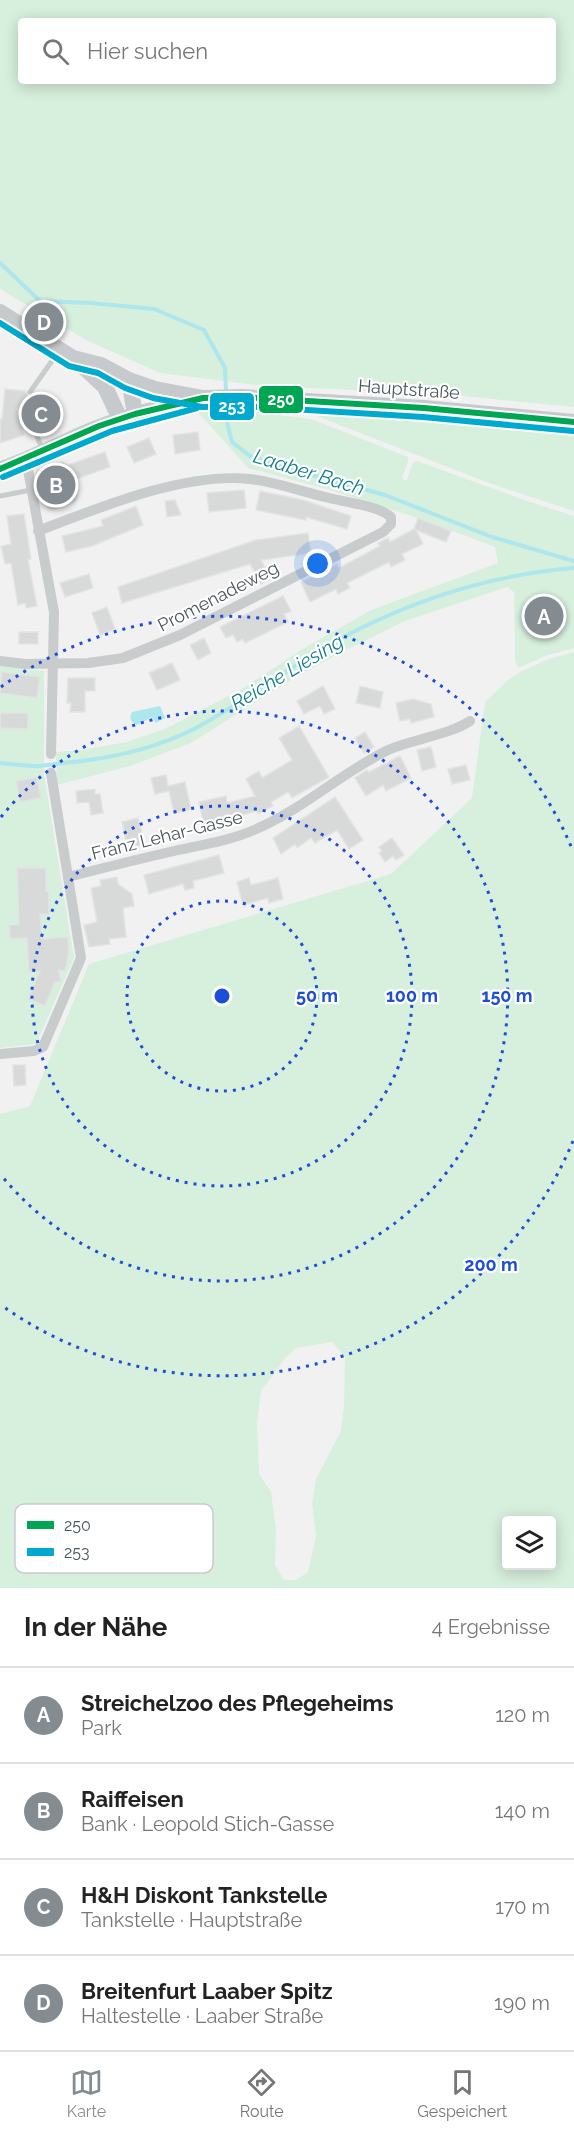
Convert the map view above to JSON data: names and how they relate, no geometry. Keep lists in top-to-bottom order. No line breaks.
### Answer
{"streets":{"main road":["Hauptstraße"],"street":["Promenadeweg","Franz Lehar-Gasse"]},"water":["Laaber Bach","Reiche Liesing"],"lines":["transit line 253","transit line 250"],"legend":["250","253"],"page":{"search":"Hier suchen","pins":["D","C","B","A"],"heading":["In der Nähe","4 Ergebnisse"],"list":[{"mark":"A","name":"Streichelzoo des Pflegeheims","note":"Park","value":"120 m"},{"mark":"B","name":"Raiffeisen","note":"Bank · Leopold Stich-Gasse","value":"140 m"},{"mark":"C","name":"H&H Diskont Tankstelle","note":"Tankstelle · Hauptstraße","value":"170 m"},{"mark":"D","name":"Breitenfurt Laaber Spitz","note":"Haltestelle · Laaber Straße","value":"190 m"}],"nav":["Karte","Route","Gespeichert"]},"rings":["50 m","100 m","150 m","200 m"]}
